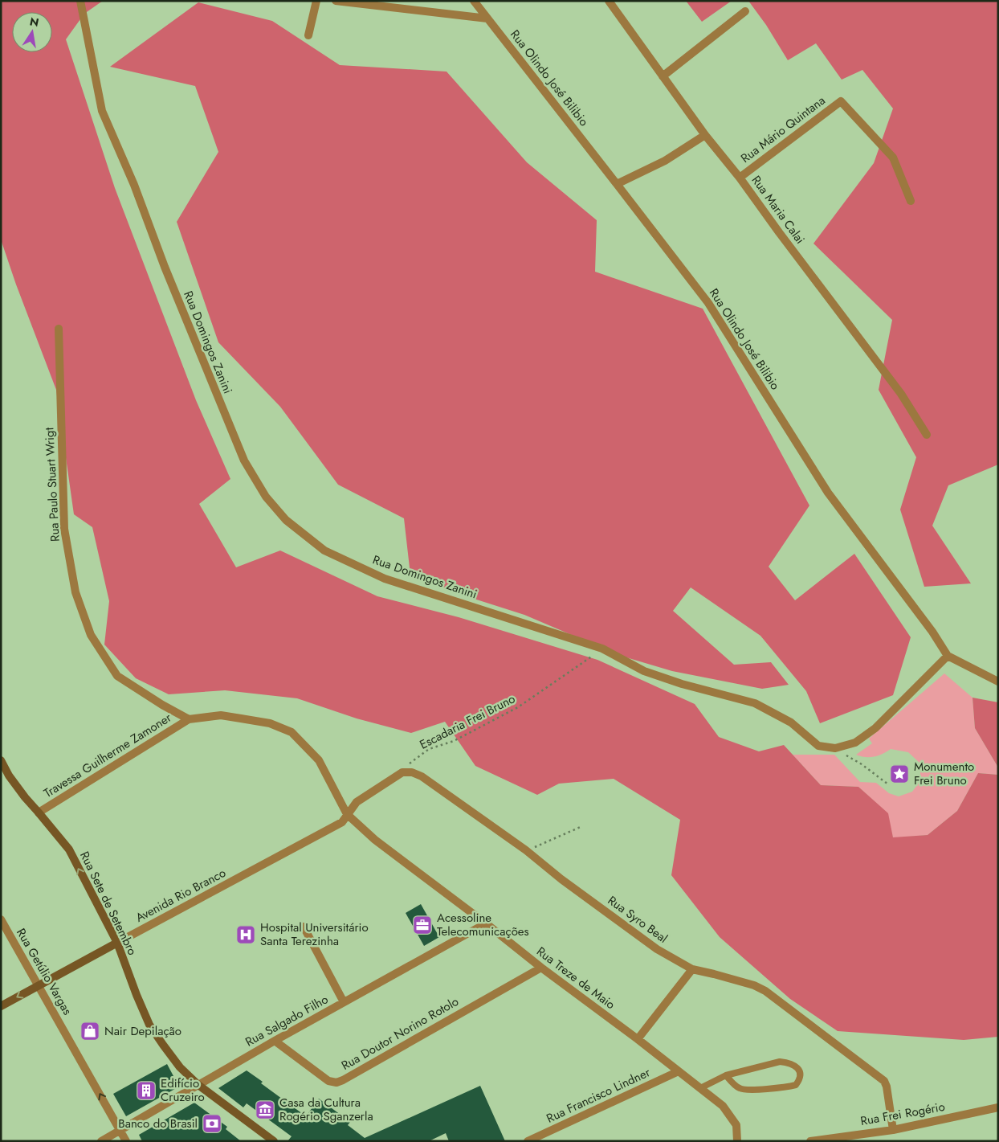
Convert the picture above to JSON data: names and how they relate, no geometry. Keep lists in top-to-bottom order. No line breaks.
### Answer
{"streets":{"main road":["Avenida Rio Branco","Rua Sete de Setembro"],"street":["Rua Olindo José Bilibio","Rua Mário Quintana","Rua Maria Calai","Rua Domingos Zanini","Rua Paulo Stuart Wrigt","Travessa Guilherme Zamoner","Rua Syro Beal","Rua Getúlio Vargas","Rua Treze de Maio","Rua Salgado Filho","Rua Doutor Norino Rotolo","Rua Francisco Lindner","Rua Frei Rogério"],"path":["Escadaria Frei Bruno"]},"crossings":[["Rua Olindo José Bilibio","Rua Domingos Zanini"],["Rua Mário Quintana","Rua Maria Calai"],["Rua Domingos Zanini","Escadaria Frei Bruno"],["Rua Paulo Stuart Wrigt","Travessa Guilherme Zamoner"],["Escadaria Frei Bruno","Rua Syro Beal"],["Travessa Guilherme Zamoner","Rua Sete de Setembro"],["Avenida Rio Branco","Rua Sete de Setembro"],["Avenida Rio Branco","Rua Getúlio Vargas"],["Avenida Rio Branco","Rua Treze de Maio"],["Rua Sete de Setembro","Rua Salgado Filho"],["Rua Syro Beal","Rua Frei Rogério"],["Rua Getúlio Vargas","Rua Salgado Filho"],["Rua Treze de Maio","Rua Salgado Filho"],["Rua Treze de Maio","Rua Doutor Norino Rotolo"],["Rua Treze de Maio","Rua Francisco Lindner"],["Rua Salgado Filho","Rua Doutor Norino Rotolo"]],"one_way":["Rua Getúlio Vargas"],"places":{"place":["Monumento Frei Bruno"],"office":["Acessoline Telecomunicações"],"hospital":["Hospital Universitário Santa Terezinha"],"shop":["Nair Depilação"],"building":["Edifício Cruzeiro"],"museum":["Casa da Cultura Rogério Sganzerla"],"bank":["Banco do Brasil"]},"north":"top"}
